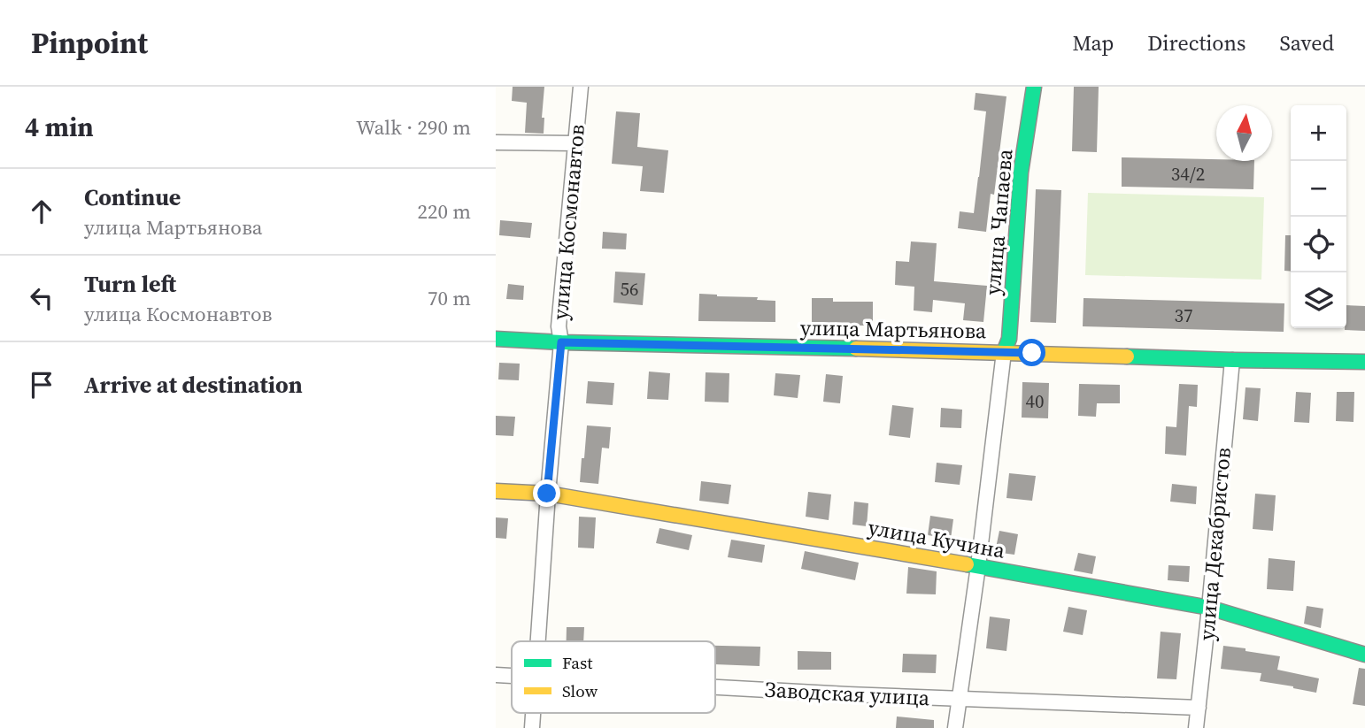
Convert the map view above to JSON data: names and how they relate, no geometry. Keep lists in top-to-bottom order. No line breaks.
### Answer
{"streets":{"street":["улица Космонавтов","улица Чапаева","улица Мартьянова","улица Кучина","улица Декабристов","Заводская улица"]},"crossings":[["улица Космонавтов","улица Мартьянова"],["улица Космонавтов","улица Кучина"],["улица Чапаева","улица Мартьянова"],["улица Чапаева","улица Кучина"],["улица Чапаева","Заводская улица"],["улица Мартьянова","улица Декабристов"],["улица Кучина","улица Декабристов"],["улица Декабристов","Заводская улица"]],"house_numbers":["34/2","56","37","40"],"legend":["Fast","Slow"],"north":"top","page":{"header":"Pinpoint","nav":["Map","Directions","Saved"],"heading":["4 min","Walk · 290 m"],"map_buttons":["+","−"],"list":[["Continue","улица Мартьянова","220 m"],["Turn left","улица Космонавтов","70 m"],"Arrive at destination"]}}
